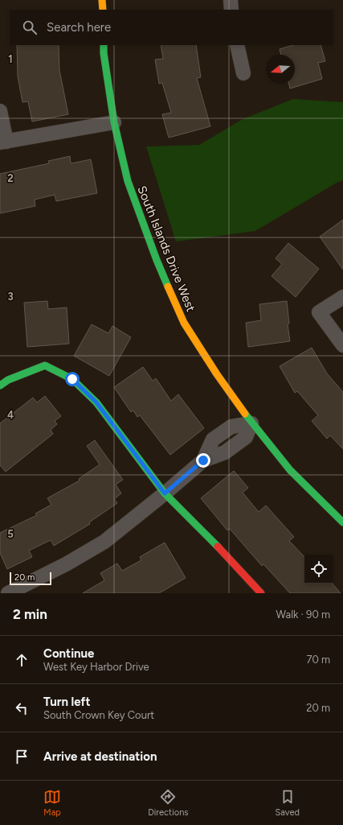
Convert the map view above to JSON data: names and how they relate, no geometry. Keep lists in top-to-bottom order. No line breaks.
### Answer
{"streets":{"street":["South Islands Drive West"]},"scale_bar":"20 m","north":"left","page":{"search":"Search here","scale":"20 m","heading":["2 min","Walk · 90 m"],"list":[["Continue","West Key Harbor Drive","70 m"],["Turn left","South Crown Key Court","20 m"],"Arrive at destination"],"nav":["Map","Directions","Saved"]},"grid":{"rows":["1","2","3","4","5"]}}
